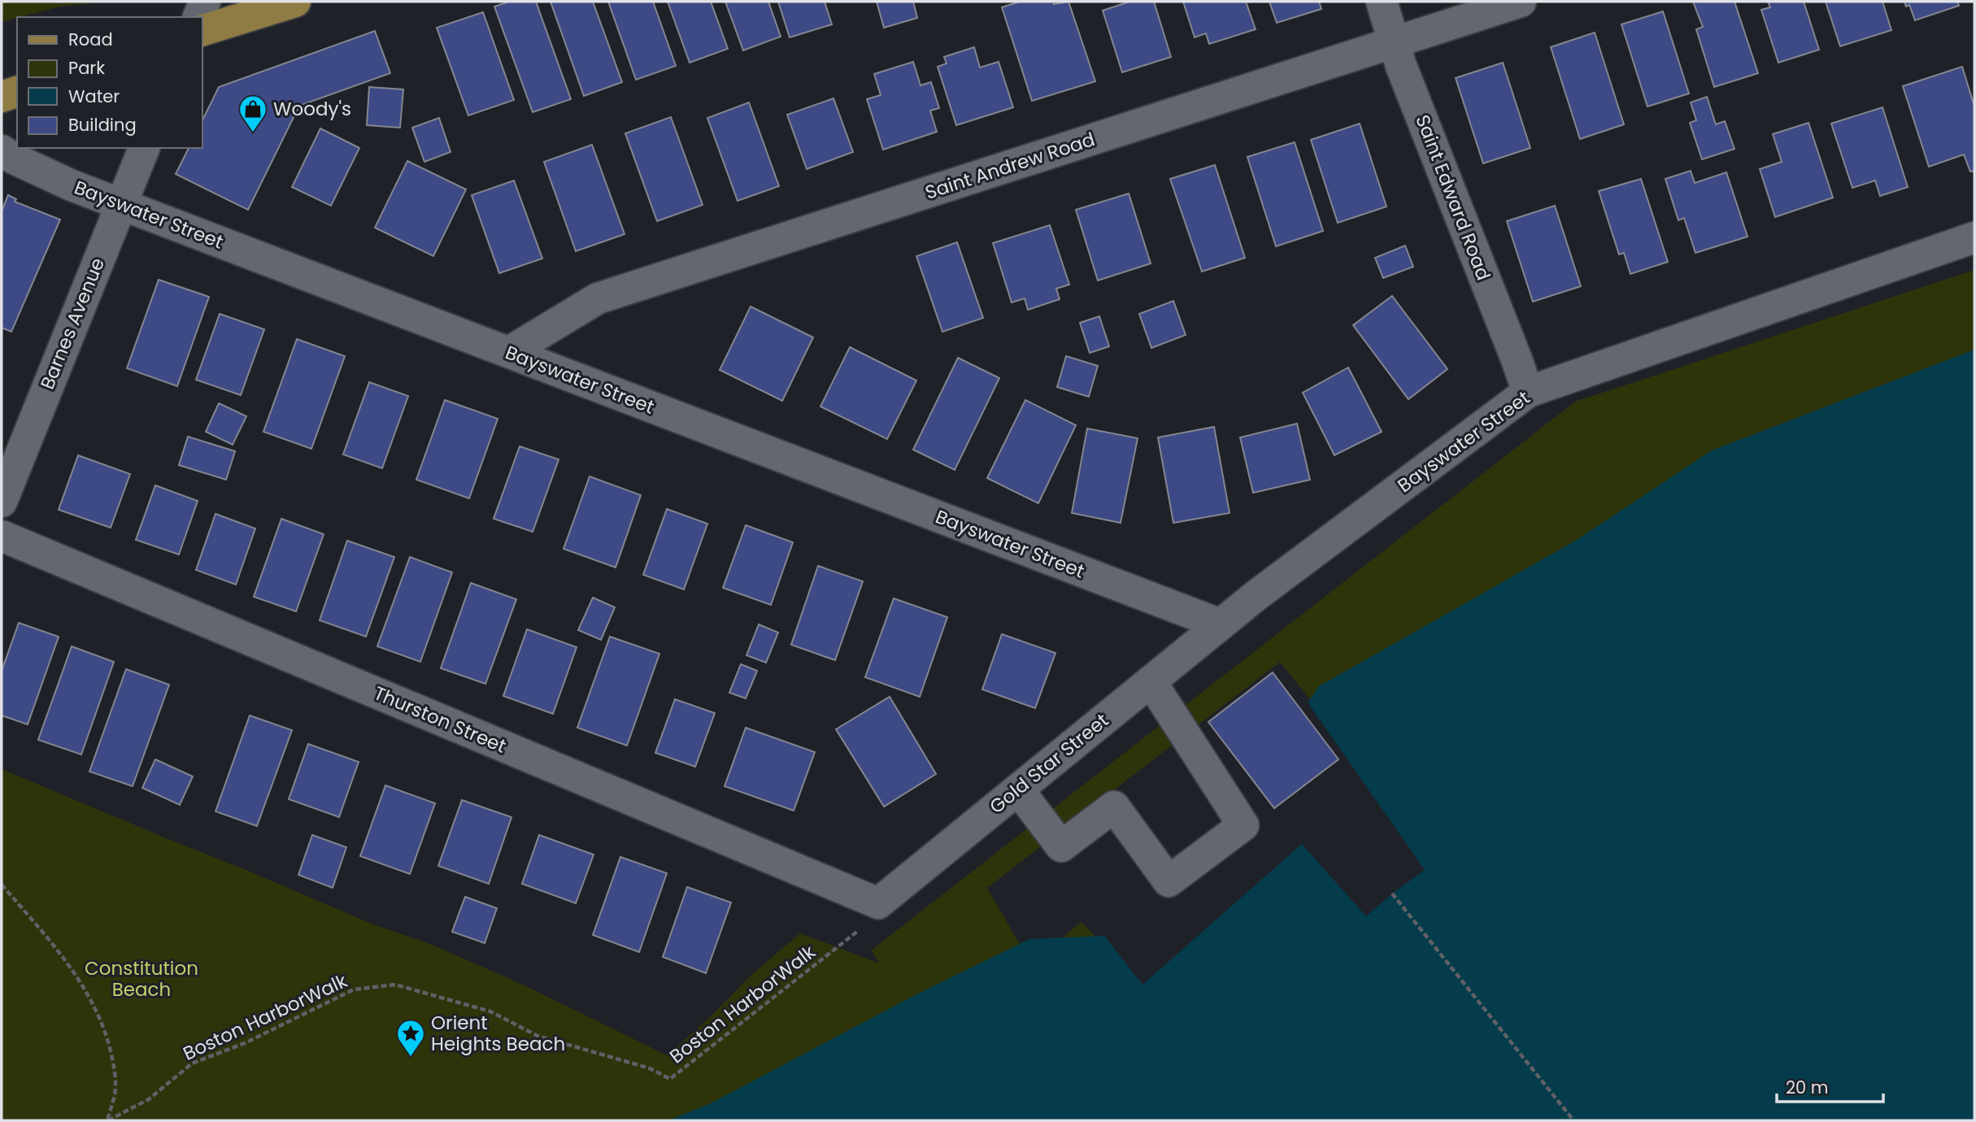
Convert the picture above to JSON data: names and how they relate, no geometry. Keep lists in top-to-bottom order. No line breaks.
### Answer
{"streets":{"street":["Saint Andrew Road","Saint Edward Road","Bayswater Street","Barnes Avenue","Thurston Street","Gold Star Street"],"path":["Boston HarborWalk"]},"crossings":[["Saint Andrew Road","Saint Edward Road"],["Saint Andrew Road","Bayswater Street"],["Saint Edward Road","Bayswater Street"],["Bayswater Street","Barnes Avenue"],["Bayswater Street","Gold Star Street"],["Thurston Street","Gold Star Street"]],"parks":["Constitution Beach"],"places":{"shop":["Woody's"],"place":["Orient Heights Beach"]},"legend":["Road","Park","Water","Building"],"scale_bar":"20 m"}
